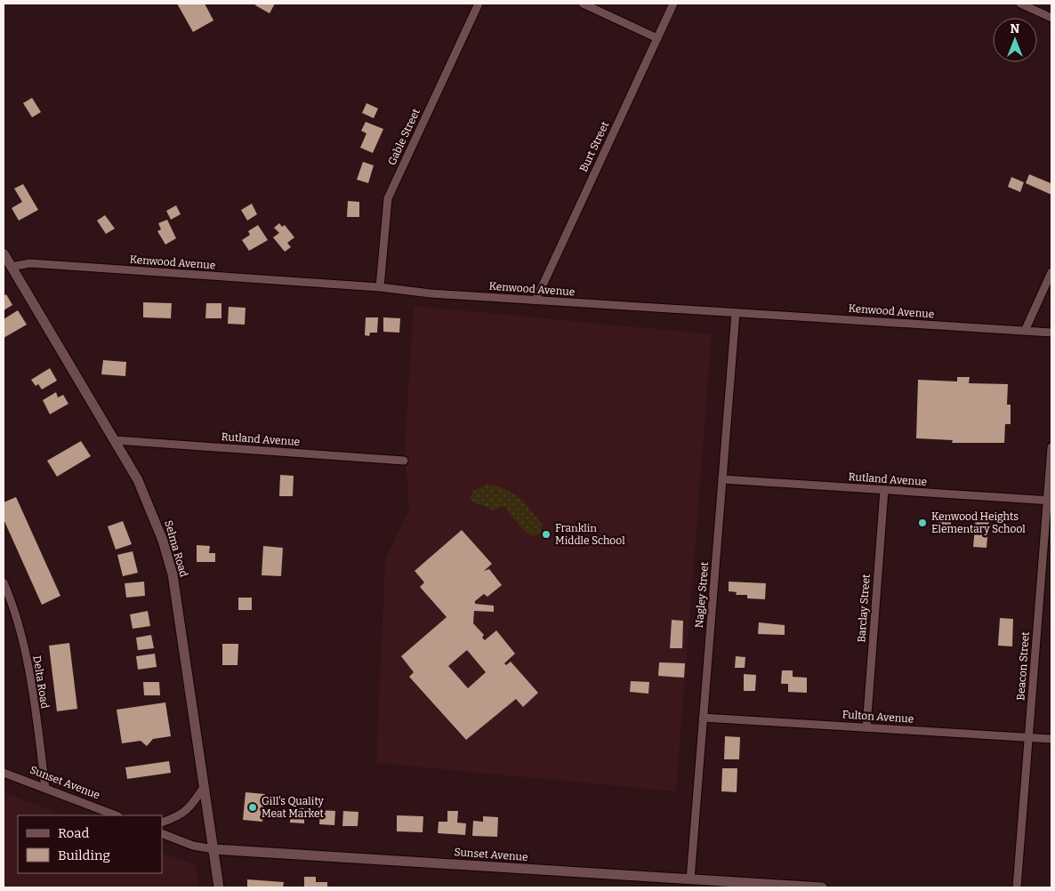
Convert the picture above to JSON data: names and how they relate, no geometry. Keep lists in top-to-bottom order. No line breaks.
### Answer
{"streets":{"street":["Gable Street","Burt Street","Kenwood Avenue","Rutland Avenue","Selma Road","Nagley Street","Barclay Street","Beacon Street","Delta Road","Fulton Avenue","Sunset Avenue"]},"crossings":[["Gable Street","Kenwood Avenue"],["Burt Street","Kenwood Avenue"],["Kenwood Avenue","Selma Road"],["Kenwood Avenue","Nagley Street"],["Rutland Avenue","Selma Road"],["Rutland Avenue","Nagley Street"],["Rutland Avenue","Barclay Street"],["Rutland Avenue","Beacon Street"],["Selma Road","Sunset Avenue"],["Nagley Street","Fulton Avenue"],["Nagley Street","Sunset Avenue"],["Barclay Street","Fulton Avenue"],["Beacon Street","Fulton Avenue"],["Delta Road","Sunset Avenue"]],"places":["Kenwood Heights Elementary School","Franklin Middle School","Gill's Quality Meat Market"],"legend":["Road","Building"],"north":"top"}
